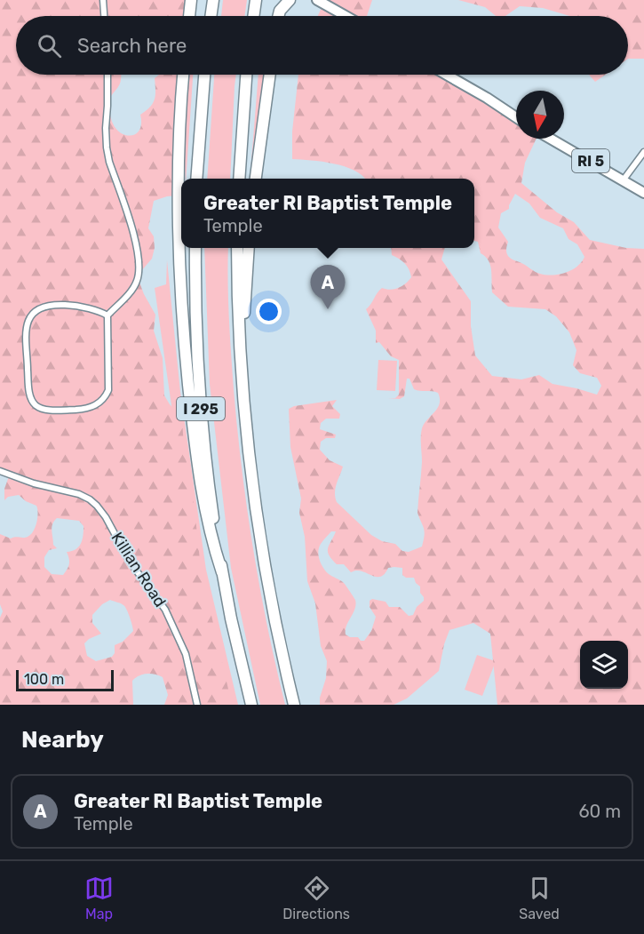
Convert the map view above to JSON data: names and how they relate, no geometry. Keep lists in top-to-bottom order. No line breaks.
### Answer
{"streets":{"highway":["I 295"],"main road":["RI 5"],"street":["Killian Road"]},"scale_bar":"100 m","north":"bottom","page":{"search":"Search here","popup":["Greater RI Baptist Temple","Temple"],"pins":"A","scale":"100 m","heading":"Nearby","list":[{"mark":"A","name":"Greater RI Baptist Temple","note":"Temple","value":"60 m"}],"nav":["Map","Directions","Saved"]}}
